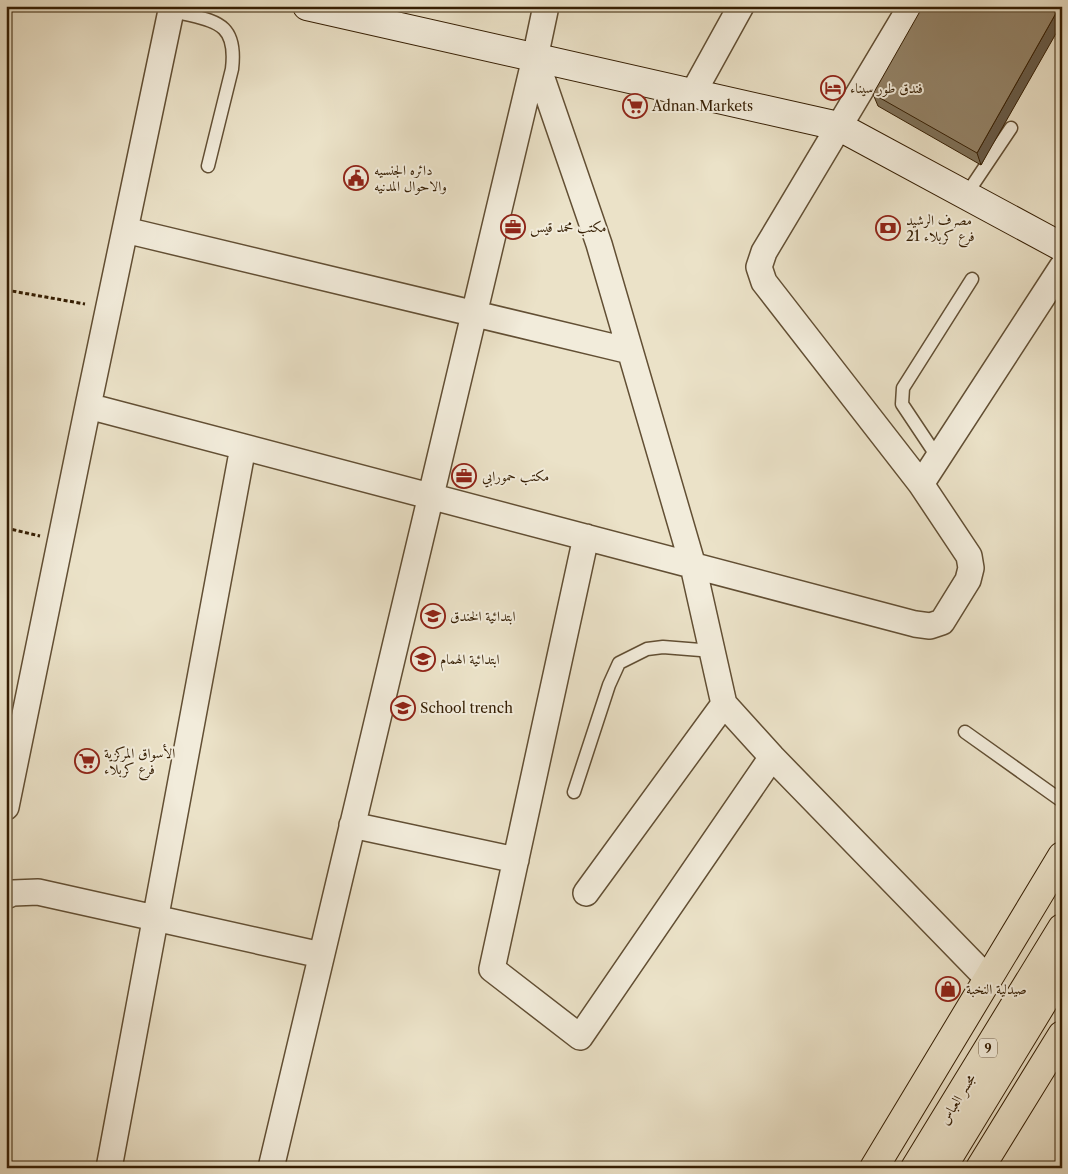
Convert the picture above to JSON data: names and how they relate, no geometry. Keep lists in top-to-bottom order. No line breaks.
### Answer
{"streets":{"highway":["9","مجسر العباس"]},"places":{"hotel":["فندق طور سيناء"],"supermarket":["Adnan Markets","الأسواق المركزية فرع كربلاء"],"public building":["دائره الجنسيه والاحوال المدنيه"],"office":["مكتب محمد قيس","مكتب حمورابي"],"bank":["مصرف الرشيد فرع كربلاء 21"],"school or university":["ابتدائية الخندق","ابتدائية الهمام","School trench"],"shop":["صيدلية النخبة"]}}
